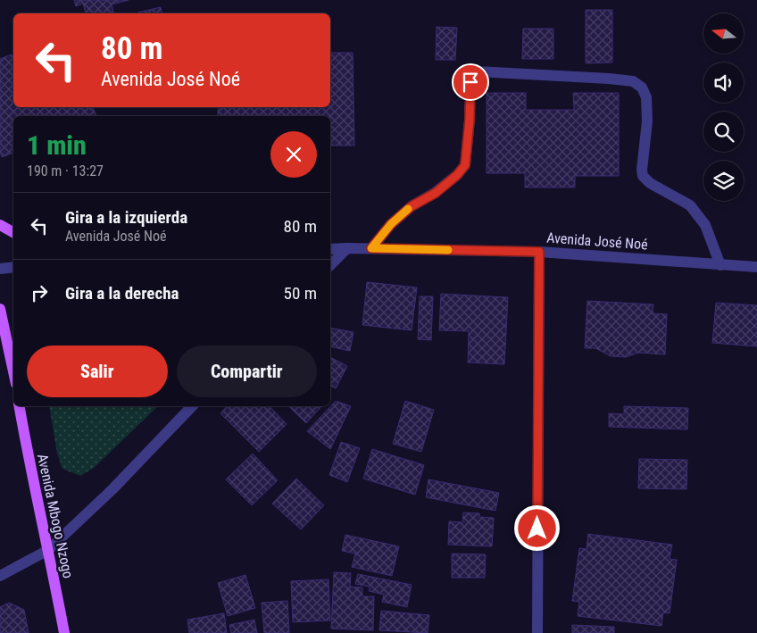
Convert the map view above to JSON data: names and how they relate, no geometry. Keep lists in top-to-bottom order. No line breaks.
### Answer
{"streets":{"main road":["Avenida Mbogo Nzogo"],"street":["Avenida José Noé"]},"north":"left","page":{"turn":["80 m","Avenida José Noé"],"heading":["1 min","190 m · 13:27"],"list":[{"name":"Gira a la izquierda","note":"Avenida José Noé","value":"80 m"},{"name":"Gira a la derecha","value":"50 m"}],"buttons":["Salir","Compartir"]}}
